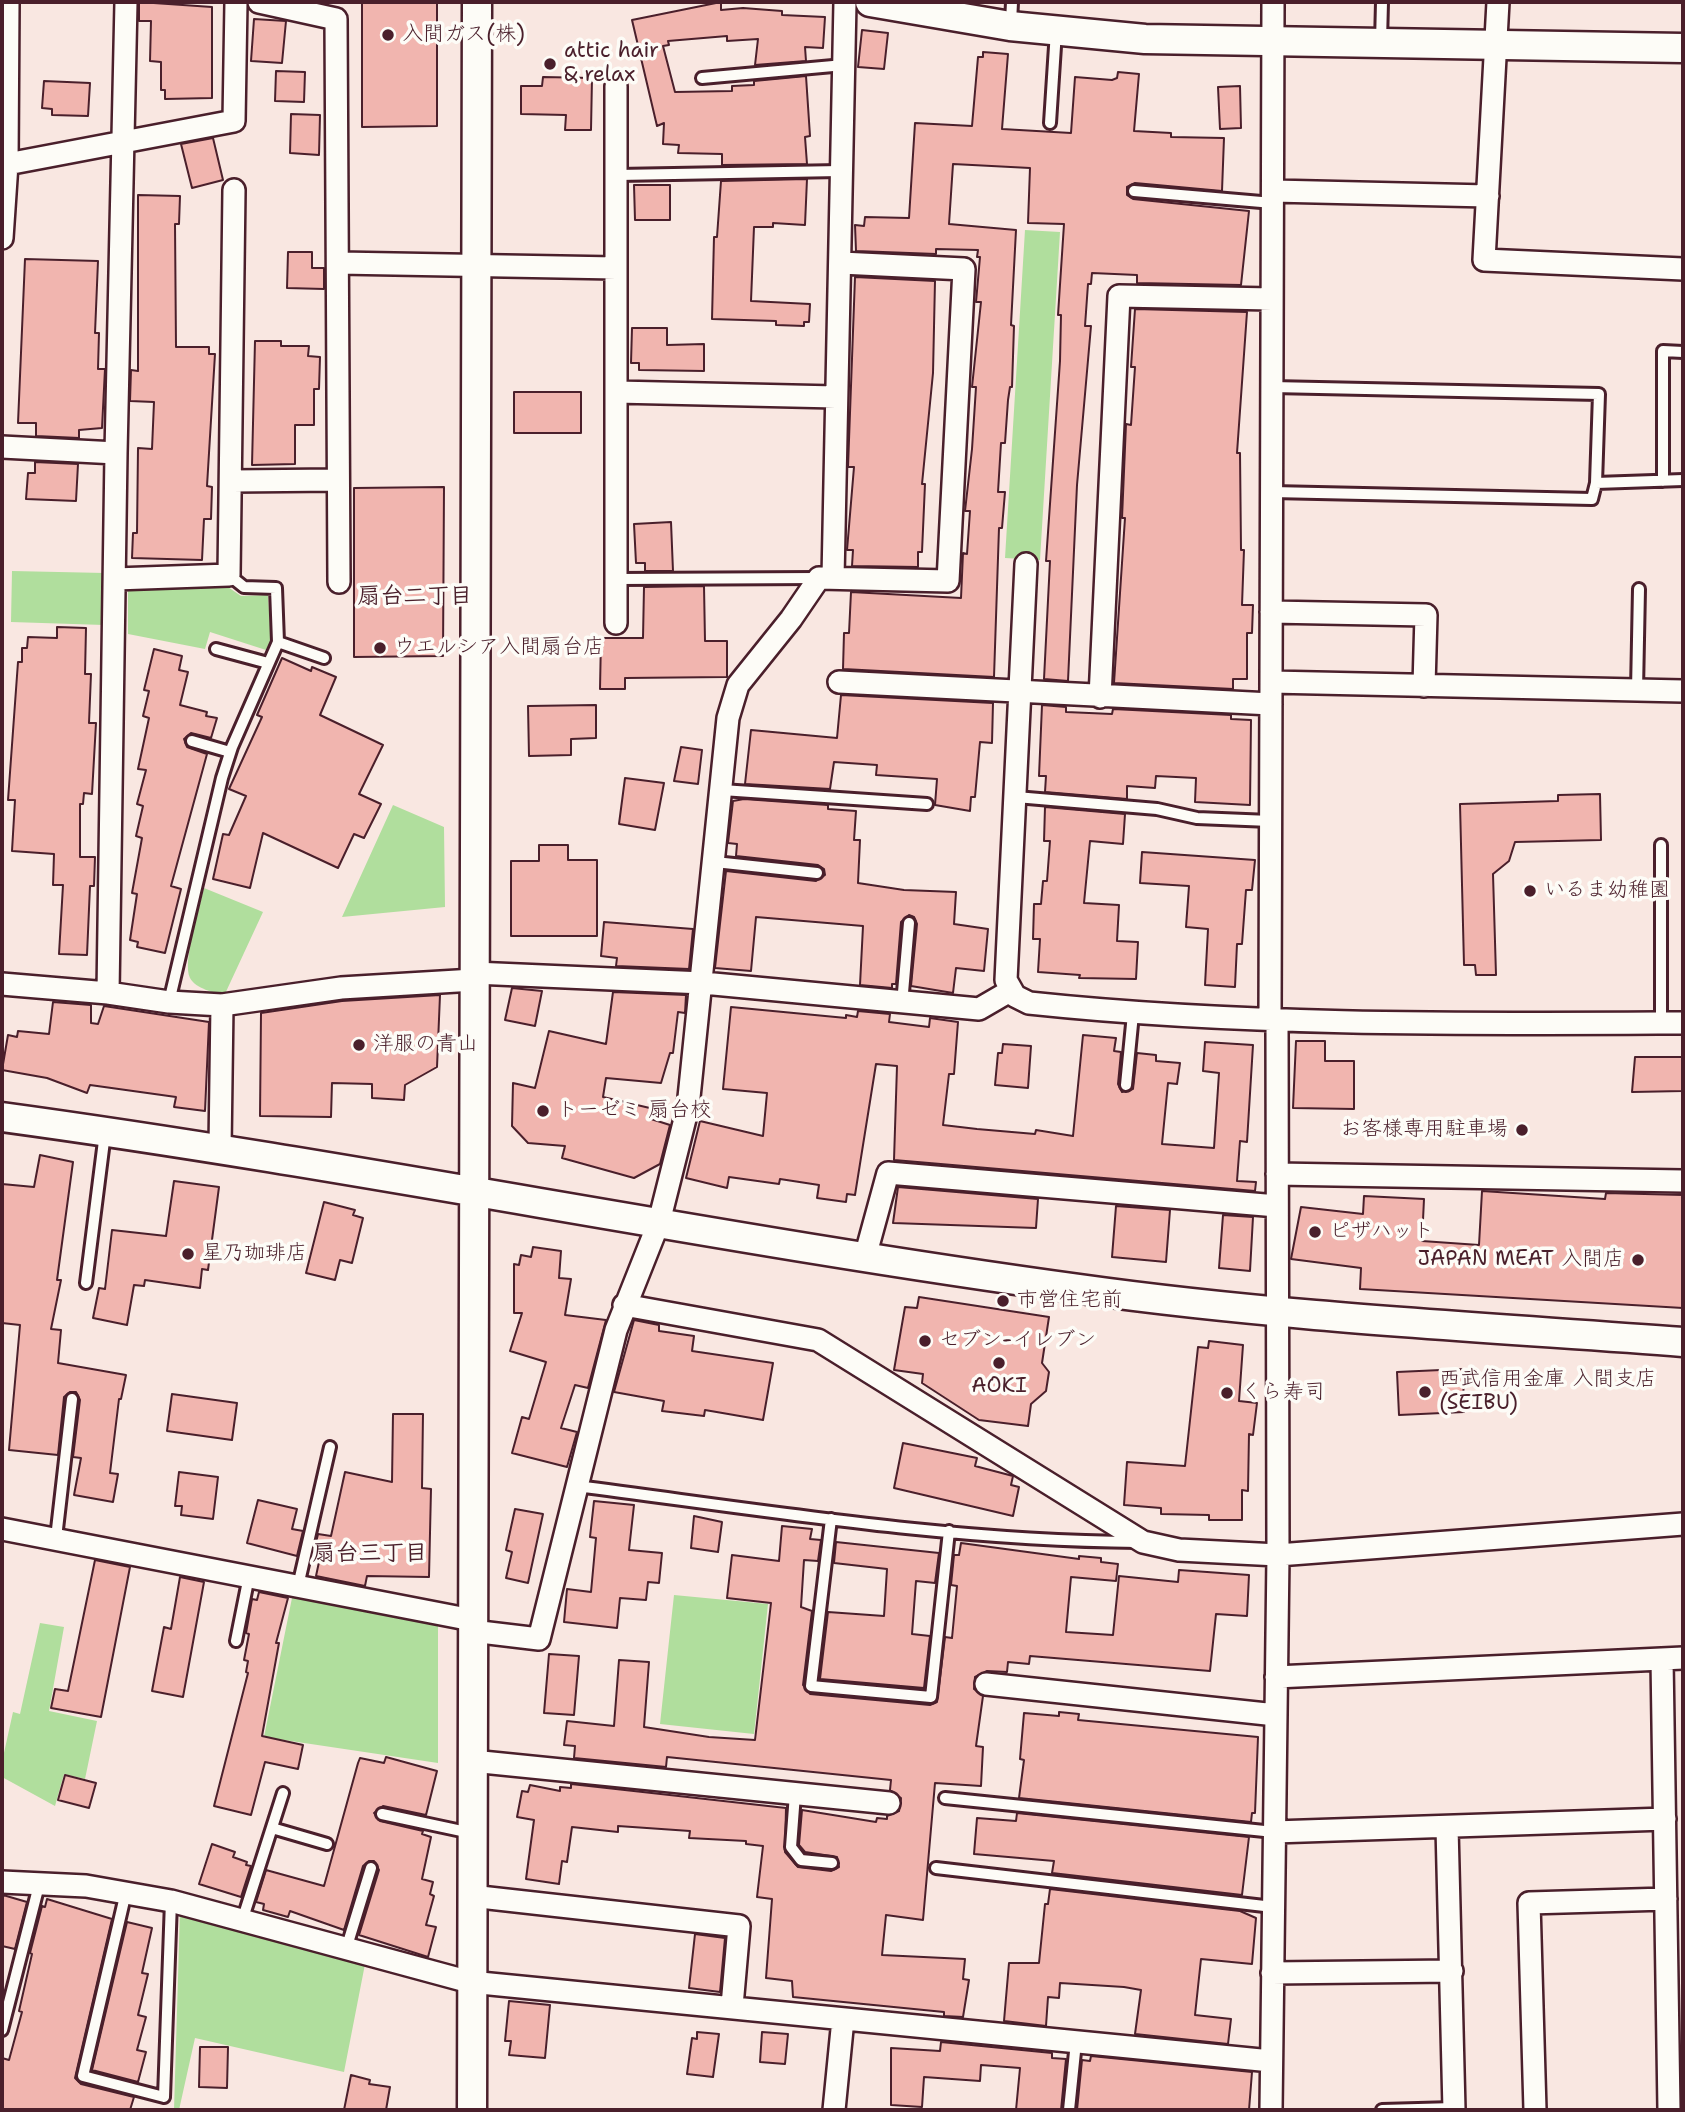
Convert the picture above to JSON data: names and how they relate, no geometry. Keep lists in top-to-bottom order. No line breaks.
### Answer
{"districts":["扇台二丁目","扇台三丁目"],"places":["入間ガス(株)","attic hair & relax","ウエルシア入間扇台店","いるま幼稚園","洋服の青山","トーゼミ 扇台校","お客様専用駐車場","ピザハット","星乃珈琲店","JAPAN MEAT 入間店","市営住宅前","セブン-イレブン","AOKI","西武信用金庫 入間支店 (SEIBU)","くら寿司"]}
